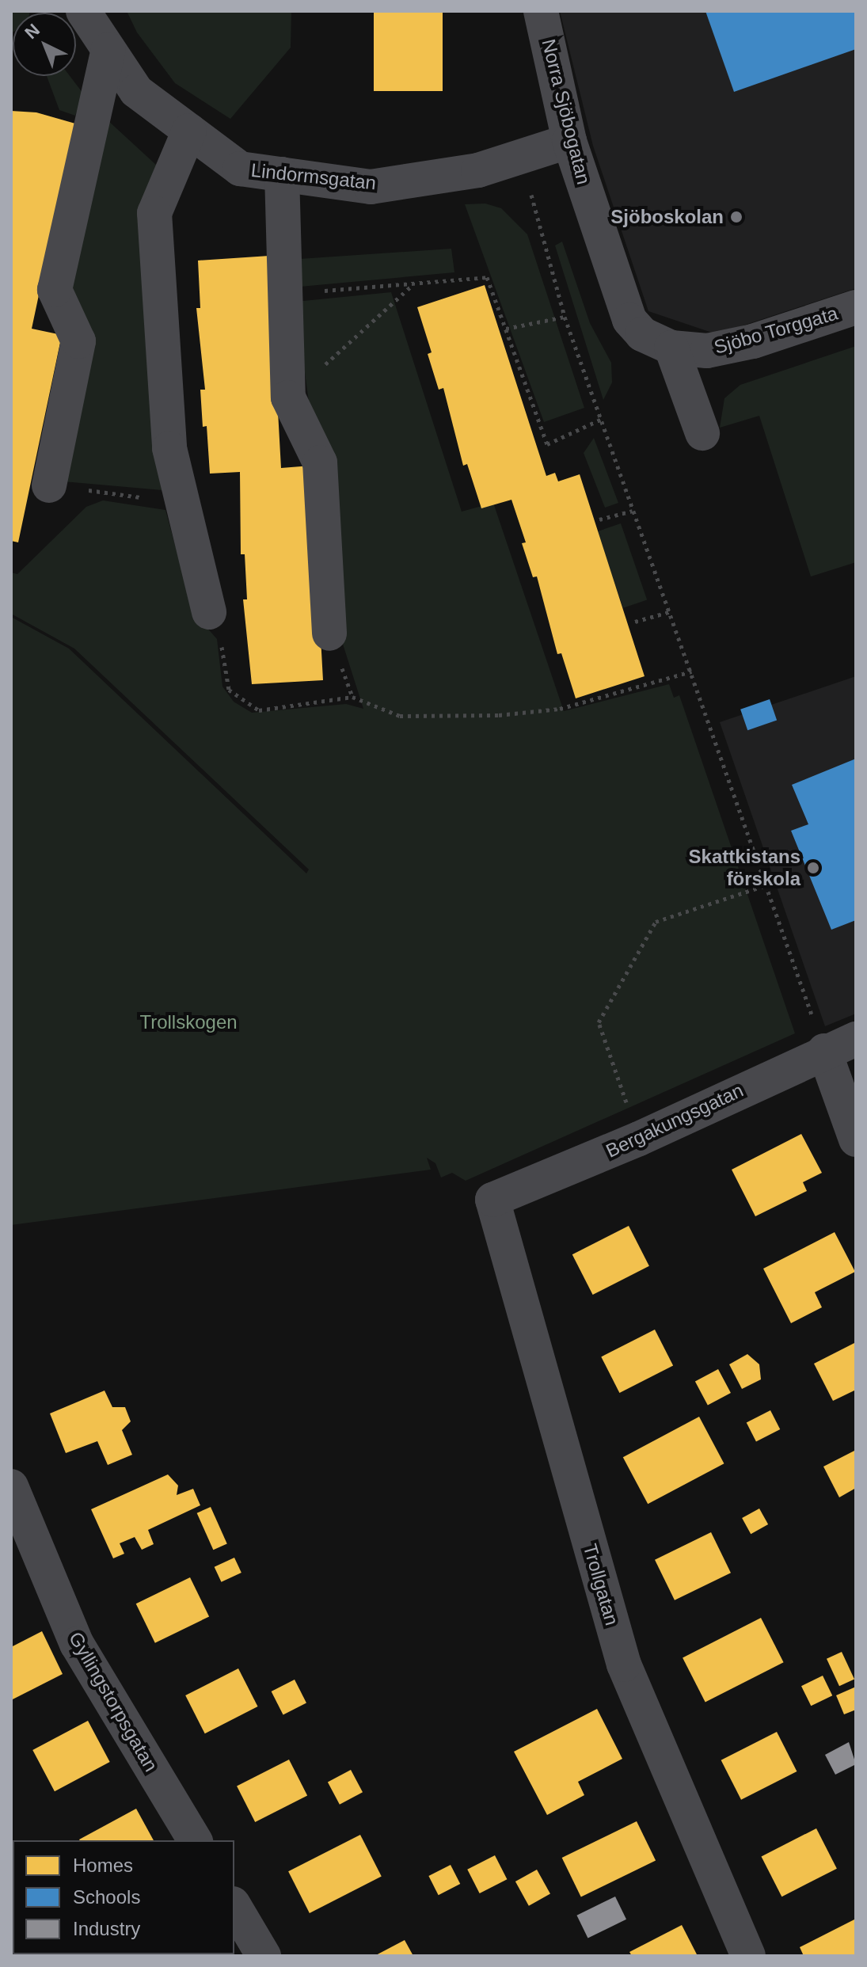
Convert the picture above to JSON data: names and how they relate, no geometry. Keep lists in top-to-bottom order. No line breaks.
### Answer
{"streets":{"street":["Norra Sjöbogatan","Lindormsgatan","Sjöbo Torggata","Bergakungsgatan","Trollgatan","Gyllingstorpsgatan"]},"crossings":[["Norra Sjöbogatan","Lindormsgatan"],["Norra Sjöbogatan","Sjöbo Torggata"],["Bergakungsgatan","Trollgatan"]],"parks":["Trollskogen"],"places":["Sjöboskolan","Skattkistans förskola"],"legend":["Homes","Schools","Industry"],"north":"top left"}
